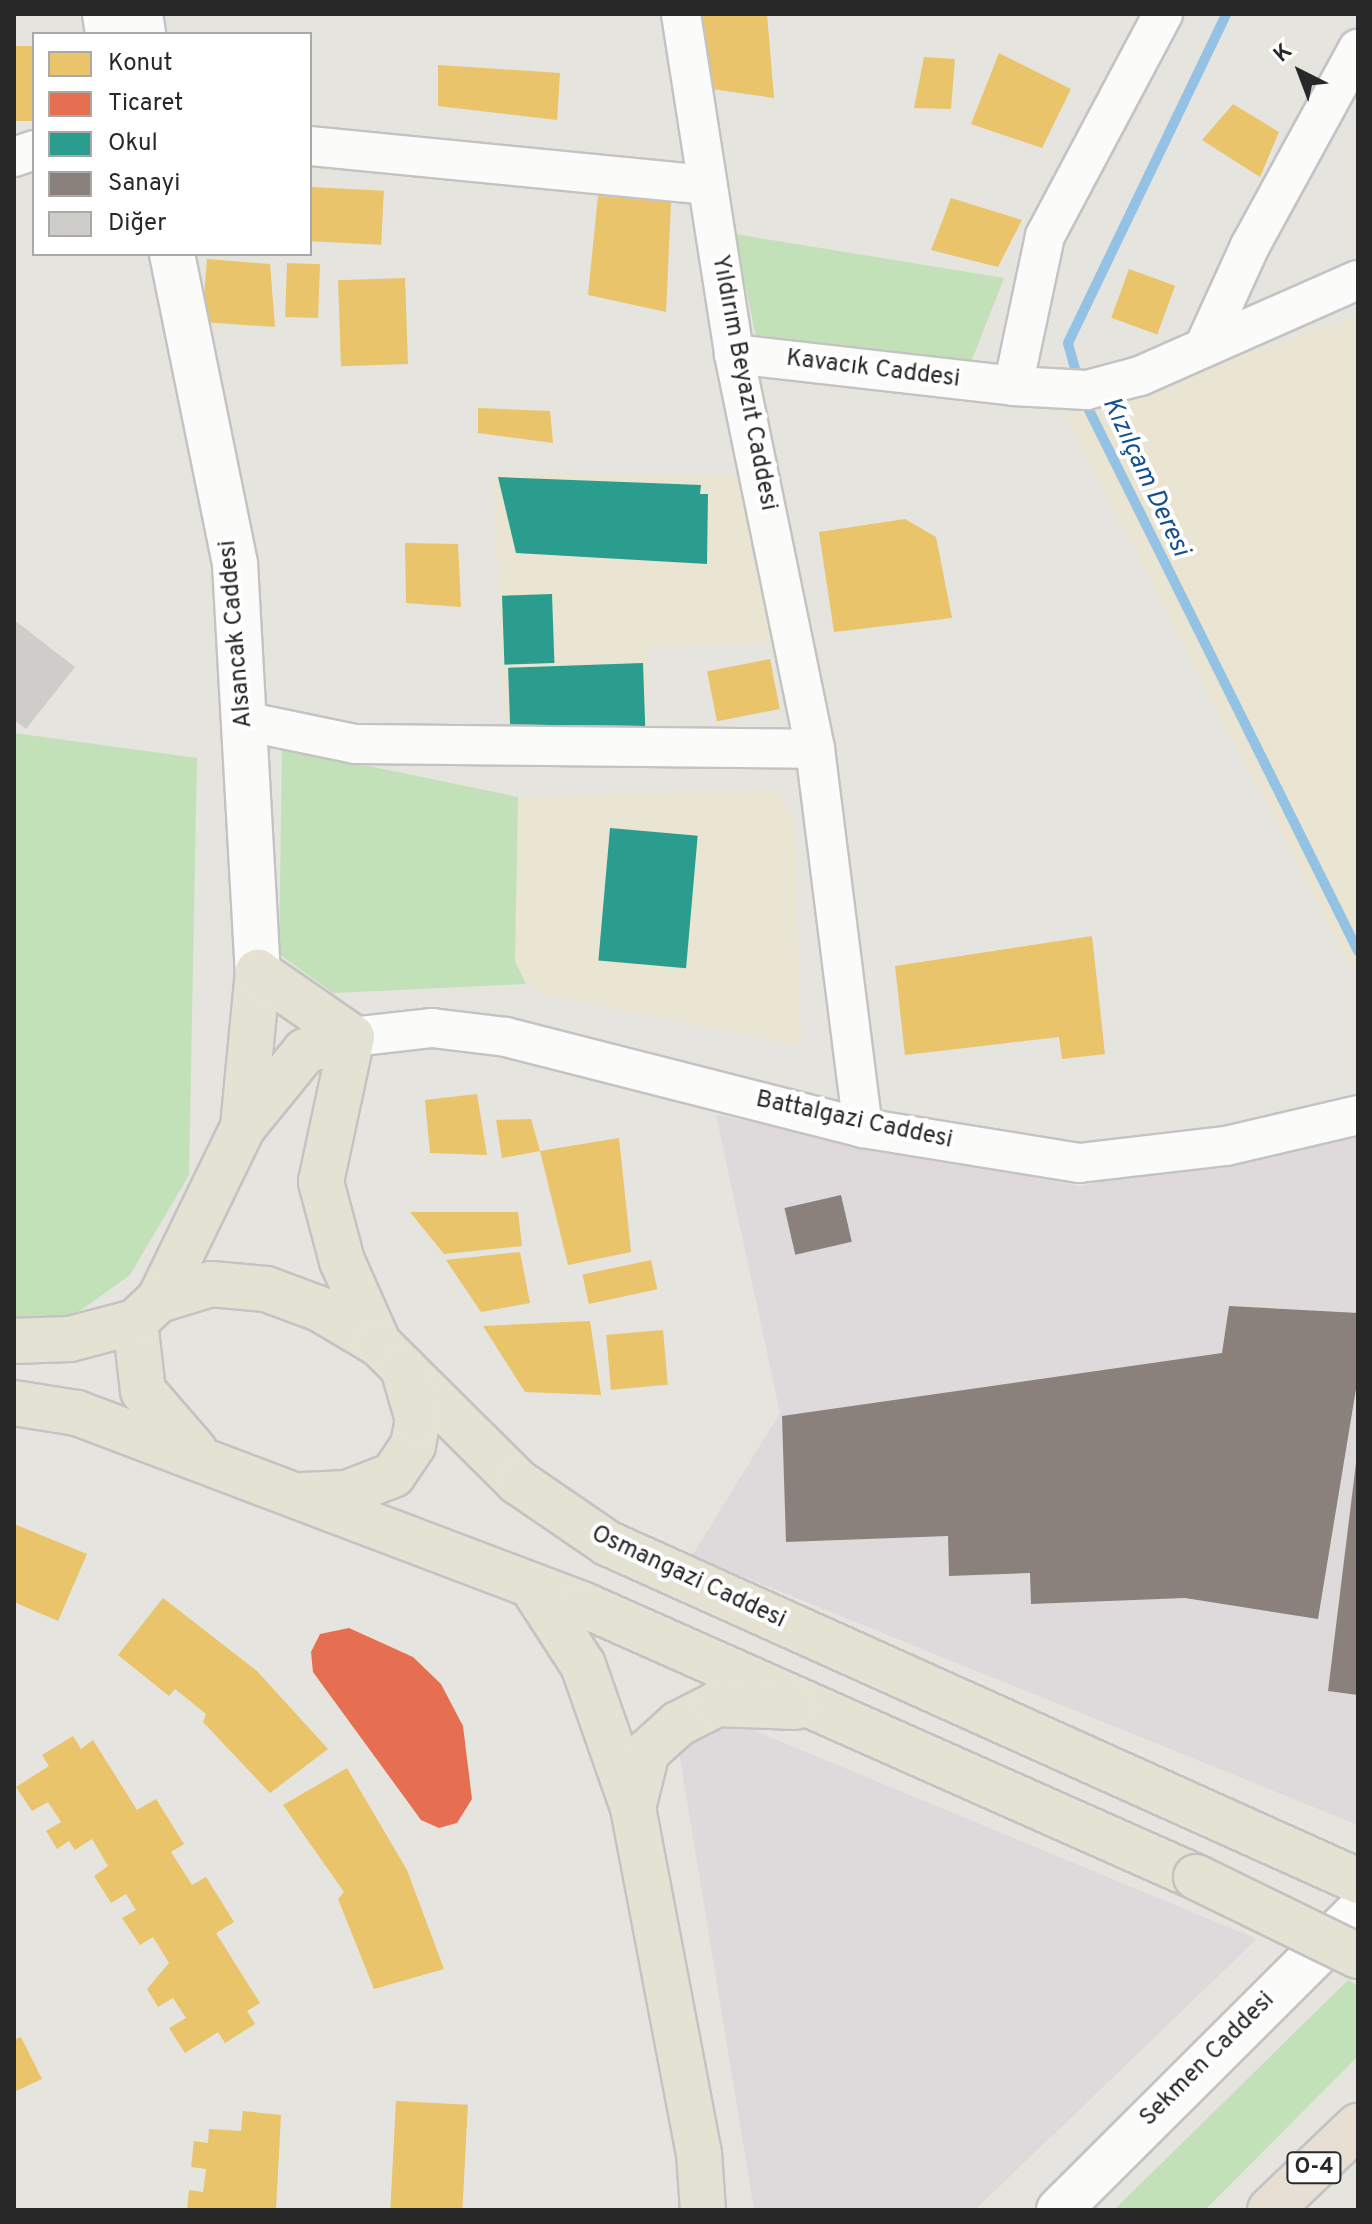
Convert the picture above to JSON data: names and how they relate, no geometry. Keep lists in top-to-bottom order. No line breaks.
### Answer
{"streets":{"highway":["O-4"],"main road":["Osmangazi Caddesi"],"street":["Kavacık Caddesi","Yıldırım Beyazıt Caddesi","Alsancak Caddesi","Battalgazi Caddesi","Sekmen Caddesi"]},"crossings":[["Kavacık Caddesi","Yıldırım Beyazıt Caddesi"],["Yıldırım Beyazıt Caddesi","Battalgazi Caddesi"]],"water":["Kızılçam Deresi"],"legend":["Konut","Ticaret","Okul","Sanayi","Diğer"],"north":"top left"}
